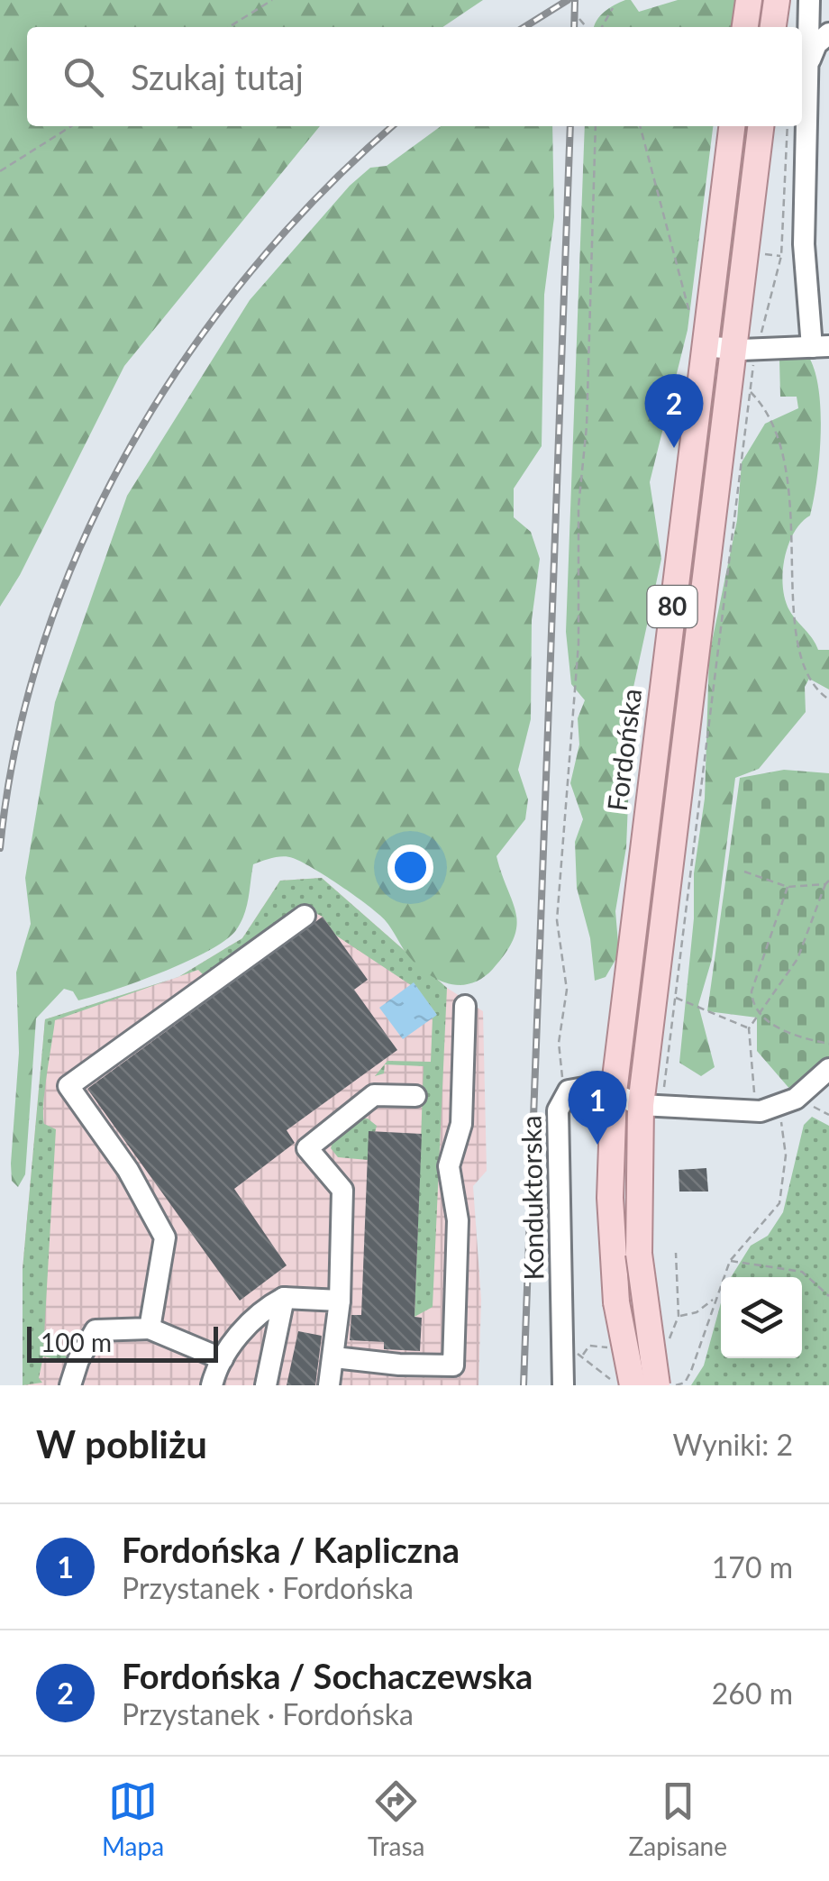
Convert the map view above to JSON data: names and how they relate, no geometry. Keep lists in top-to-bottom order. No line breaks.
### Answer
{"streets":{"main road":["80","Fordońska"],"street":["Konduktorska"]},"crossings":[["80","Konduktorska"],["Fordońska","Konduktorska"]],"scale_bar":"100 m","page":{"search":"Szukaj tutaj","pins":["2","1"],"scale":"100 m","heading":["W pobliżu","Wyniki: 2"],"list":[{"mark":"1","name":"Fordońska / Kapliczna","note":"Przystanek · Fordońska","value":"170 m"},{"mark":"2","name":"Fordońska / Sochaczewska","note":"Przystanek · Fordońska","value":"260 m"}],"nav":["Mapa","Trasa","Zapisane"]}}
